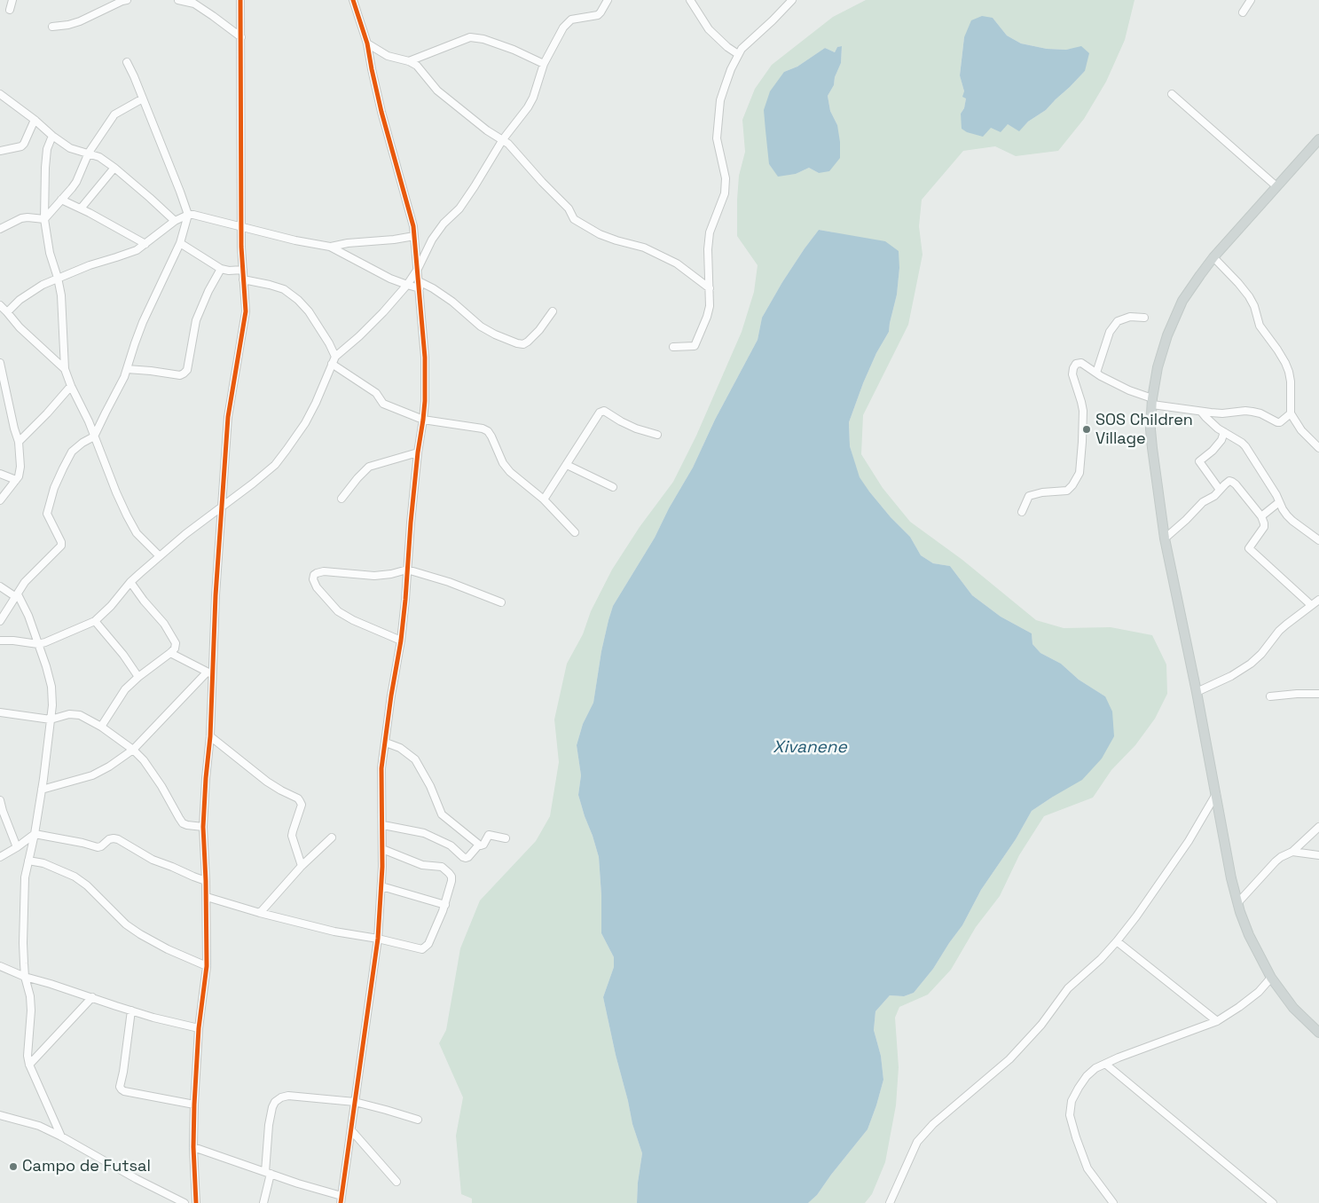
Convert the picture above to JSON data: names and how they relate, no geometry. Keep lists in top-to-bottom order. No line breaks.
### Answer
{"water":["Xivanene"],"places":["SOS Children Village","Campo de Futsal"]}
